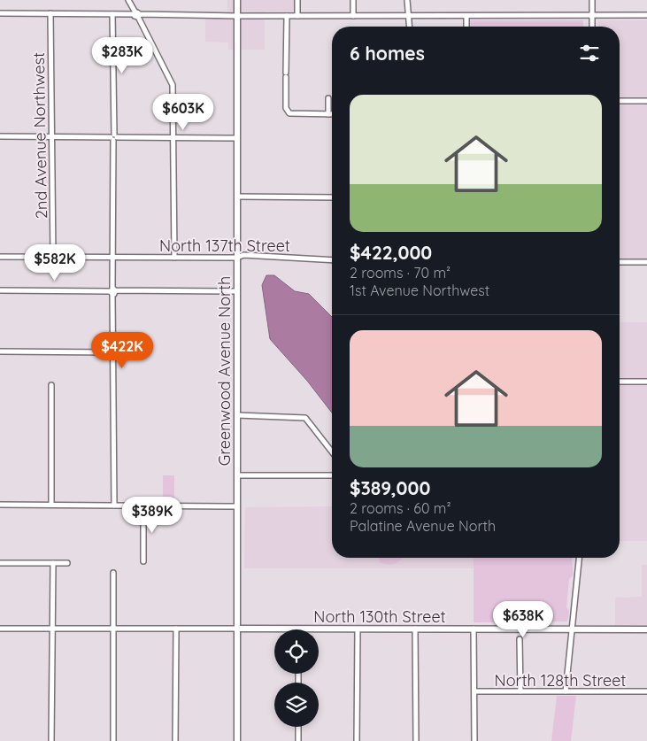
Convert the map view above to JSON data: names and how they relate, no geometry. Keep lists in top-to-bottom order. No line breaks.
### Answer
{"streets":{"main road":["Greenwood Avenue North","North 130th Street"],"street":["2nd Avenue Northwest","North 137th Street","North 128th Street"]},"crossings":[["2nd Avenue Northwest","North 137th Street"],["North 137th Street","Greenwood Avenue North"],["Greenwood Avenue North","North 130th Street"]],"page":{"heading":"6 homes","price":["$283K","$603K","$582K","$422K","$389K","$638K"],"list":[{"name":"$422,000","note":"2 rooms · 70 m² · 1st Avenue Northwest"},{"name":"$389,000","note":"2 rooms · 60 m² · Palatine Avenue North"}]}}
